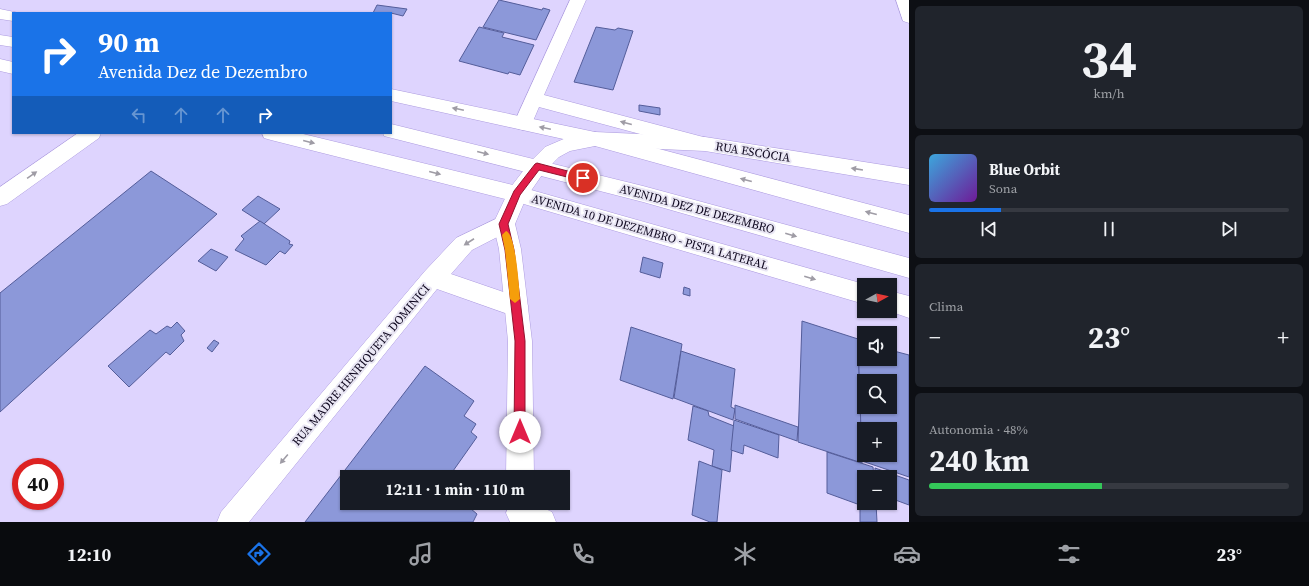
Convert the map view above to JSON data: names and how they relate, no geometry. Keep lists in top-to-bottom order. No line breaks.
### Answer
{"streets":{"main road":["RUA ESCÓCIA","AVENIDA DEZ DE DEZEMBRO","AVENIDA 10 DE DEZEMBRO - PISTA LATERAL","RUA MADRE HENRIQUETA DOMINICI"]},"one_way":["RUA MADRE HENRIQUETA DOMINICI"],"north":"right","page":{"tile":[["34","km/h"],"Clima",["Autonomia · 48%","240 km"]],"turn":["90 m","Avenida Dez de Dezembro"],"song":["Blue Orbit","Sona"],"map_buttons":["+","−"],"heat":["−","23°","+"],"limit":"40","trip":"12:11 · 1 min · 110 m","tabs":["12:10","23°"]}}
